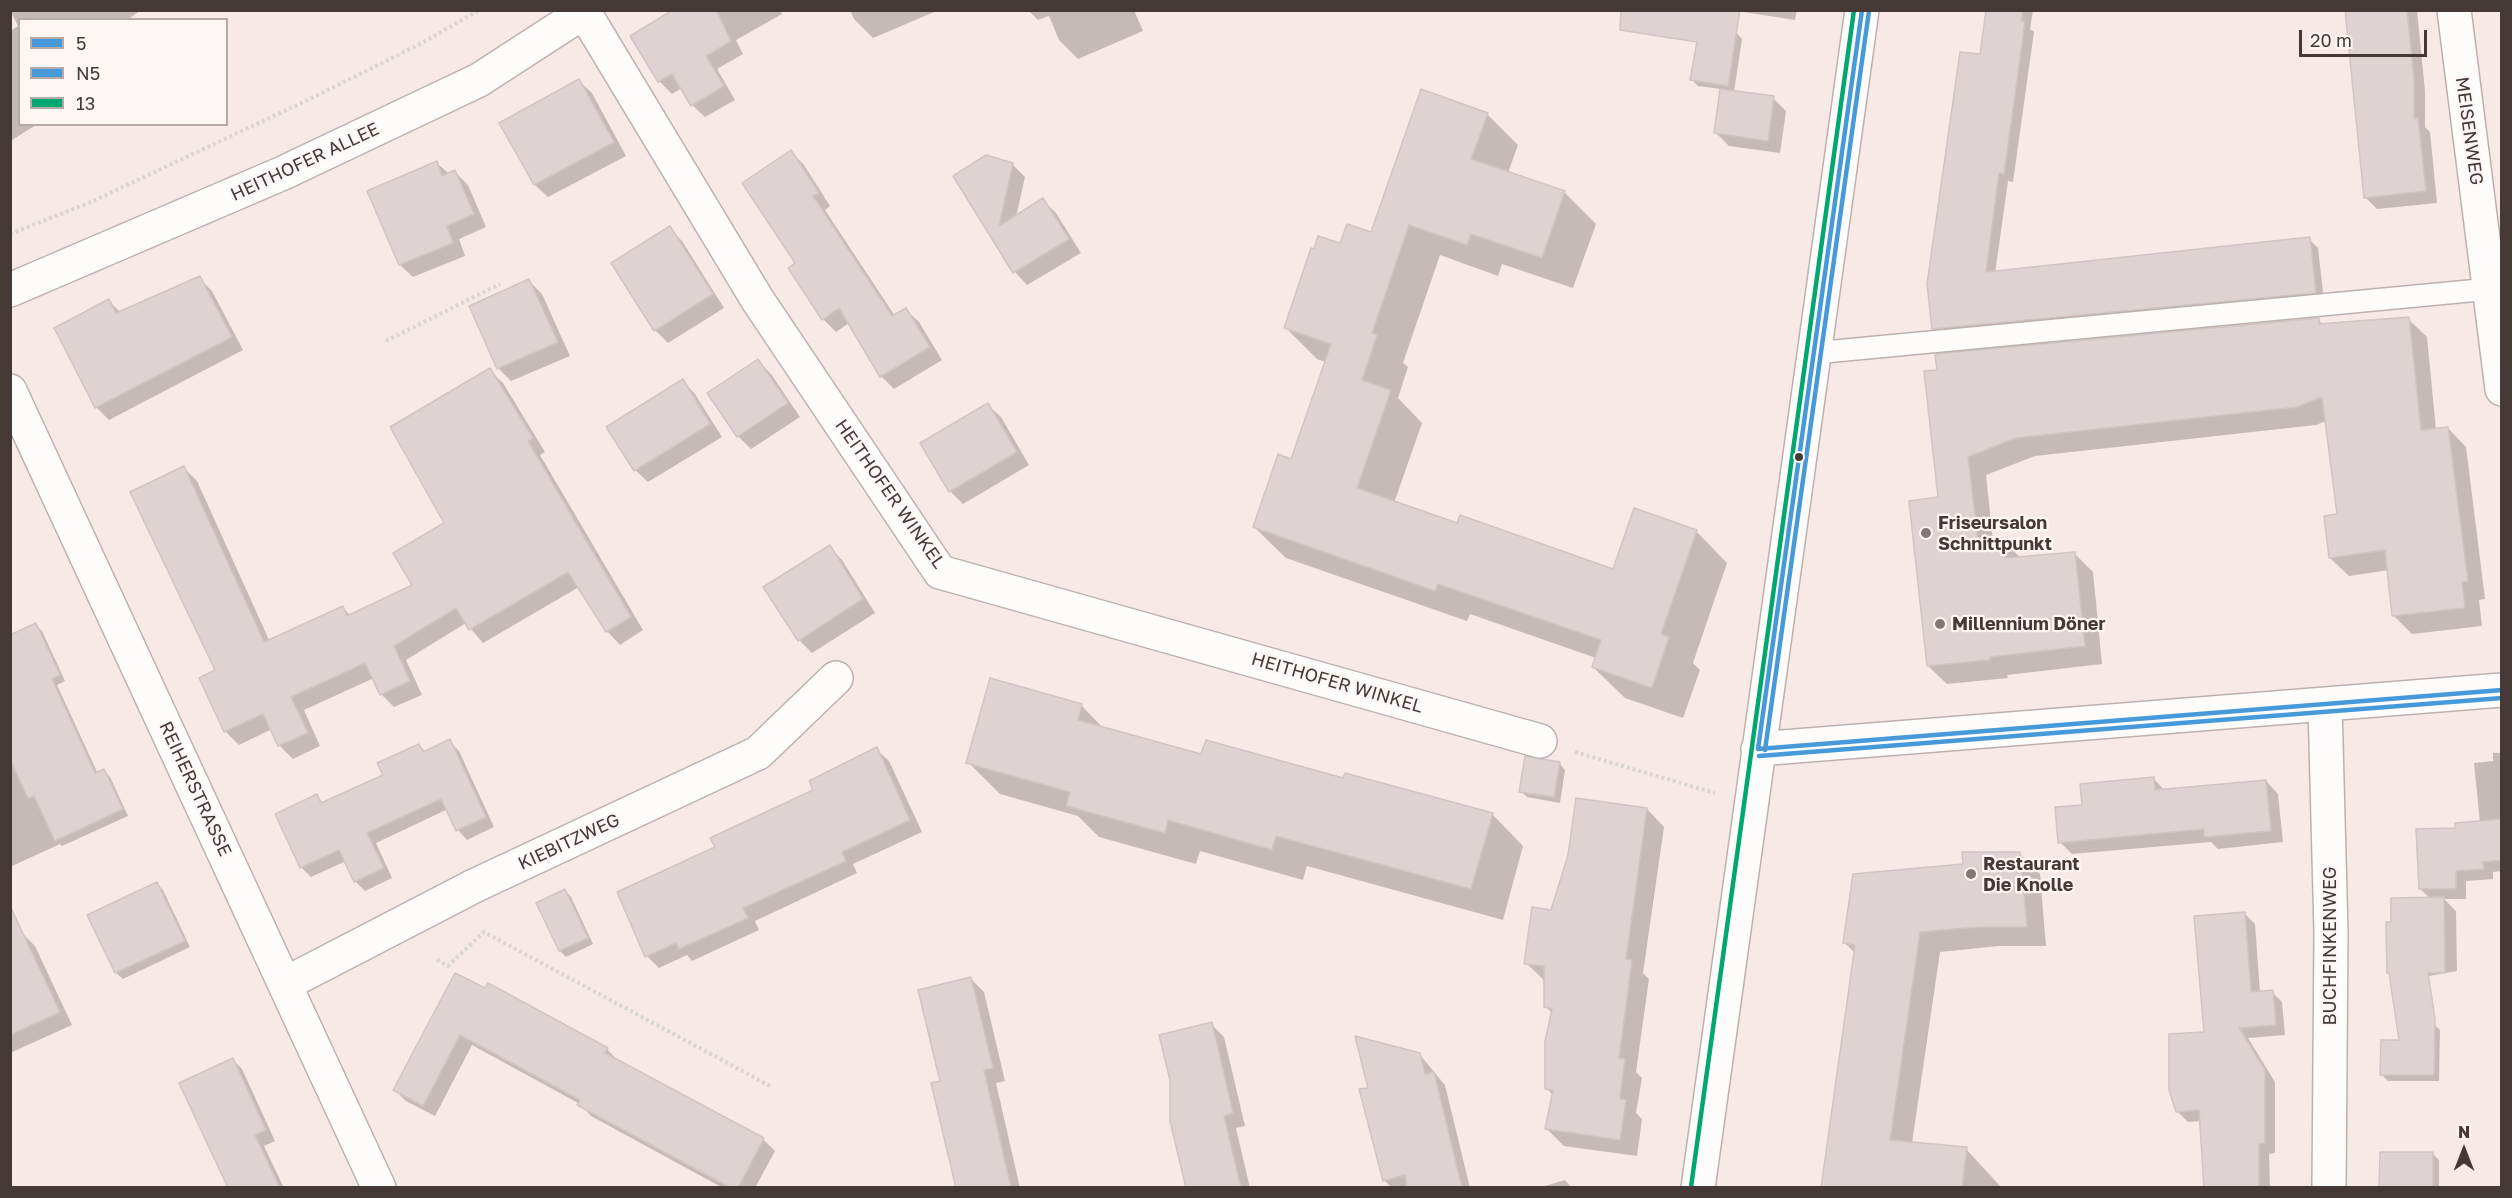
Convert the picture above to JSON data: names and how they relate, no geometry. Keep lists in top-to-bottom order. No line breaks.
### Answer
{"streets":{"street":["MEISENWEG","HEITHOFER ALLEE","HEITHOFER WINKEL","REIHERSTRASSE","KIEBITZWEG","BUCHFINKENWEG"]},"crossings":[["HEITHOFER ALLEE","HEITHOFER WINKEL"],["REIHERSTRASSE","KIEBITZWEG"]],"places":["Friseursalon Schnittpunkt","Millennium Döner","Restaurant Die Knolle"],"lines":["transit line 5","transit line 13","transit line N5"],"legend":["5","N5","13"],"scale_bar":"20 m","north":"top"}
